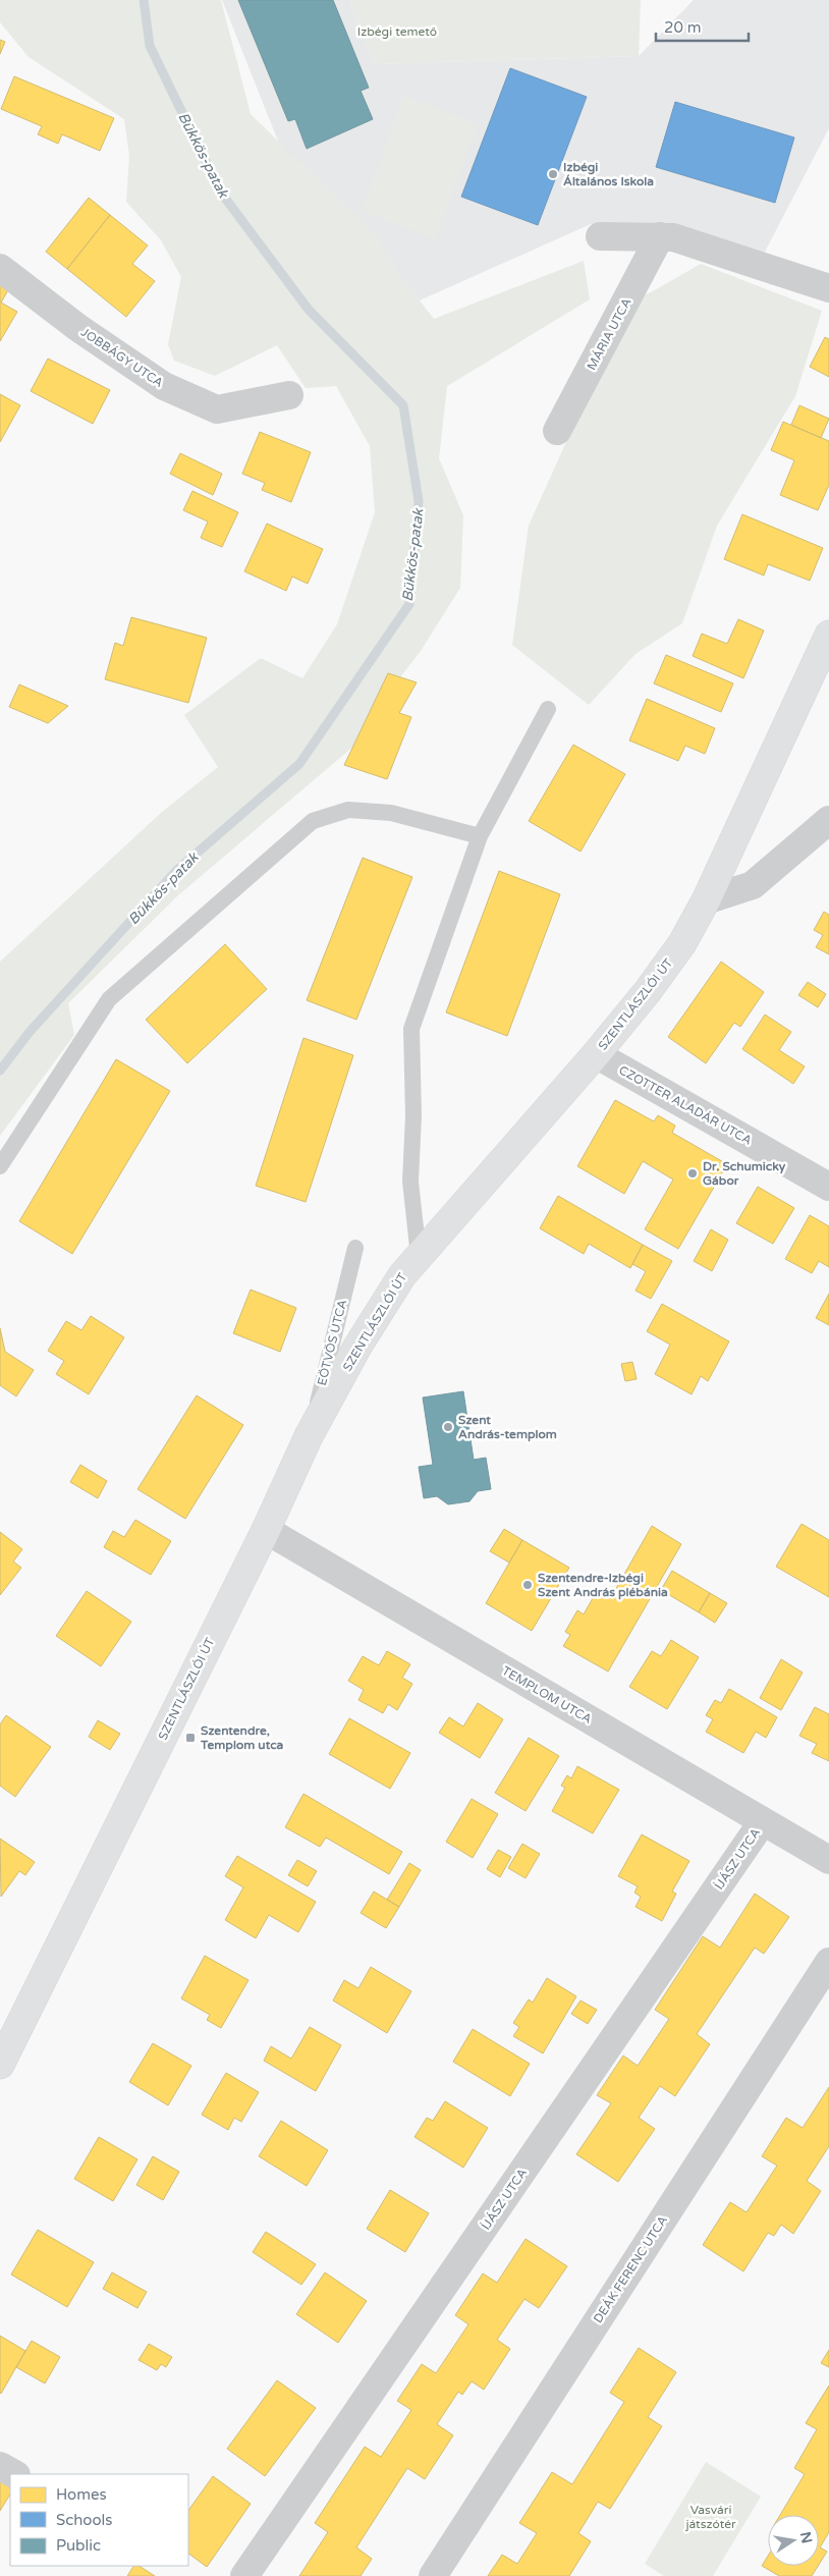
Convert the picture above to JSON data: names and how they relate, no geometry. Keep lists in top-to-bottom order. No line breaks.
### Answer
{"streets":{"main road":["SZENTLÁSZLÓI ÚT"],"street":["MÁRIA UTCA","JOBBÁGY UTCA","CZOTTER ALADÁR UTCA","TEMPLOM UTCA","ÍJÁSZ UTCA","DEÁK FERENC UTCA"],"lane":["EÖTVÖS UTCA"]},"crossings":[["SZENTLÁSZLÓI ÚT","CZOTTER ALADÁR UTCA"],["SZENTLÁSZLÓI ÚT","EÖTVÖS UTCA"],["SZENTLÁSZLÓI ÚT","TEMPLOM UTCA"],["TEMPLOM UTCA","ÍJÁSZ UTCA"]],"water":["Bükkös-patak"],"parks":["Izbégi temető","Vasvári játszótér"],"places":{"other":["Izbégi Általános Iskola","Dr. Schumicky Gábor","Szent András-templom","Szentendre-Izbégi Szent András plébánia"],"transit":["Szentendre, Templom utca"]},"legend":["Homes","Schools","Public"],"scale_bar":"20 m","north":"right"}
